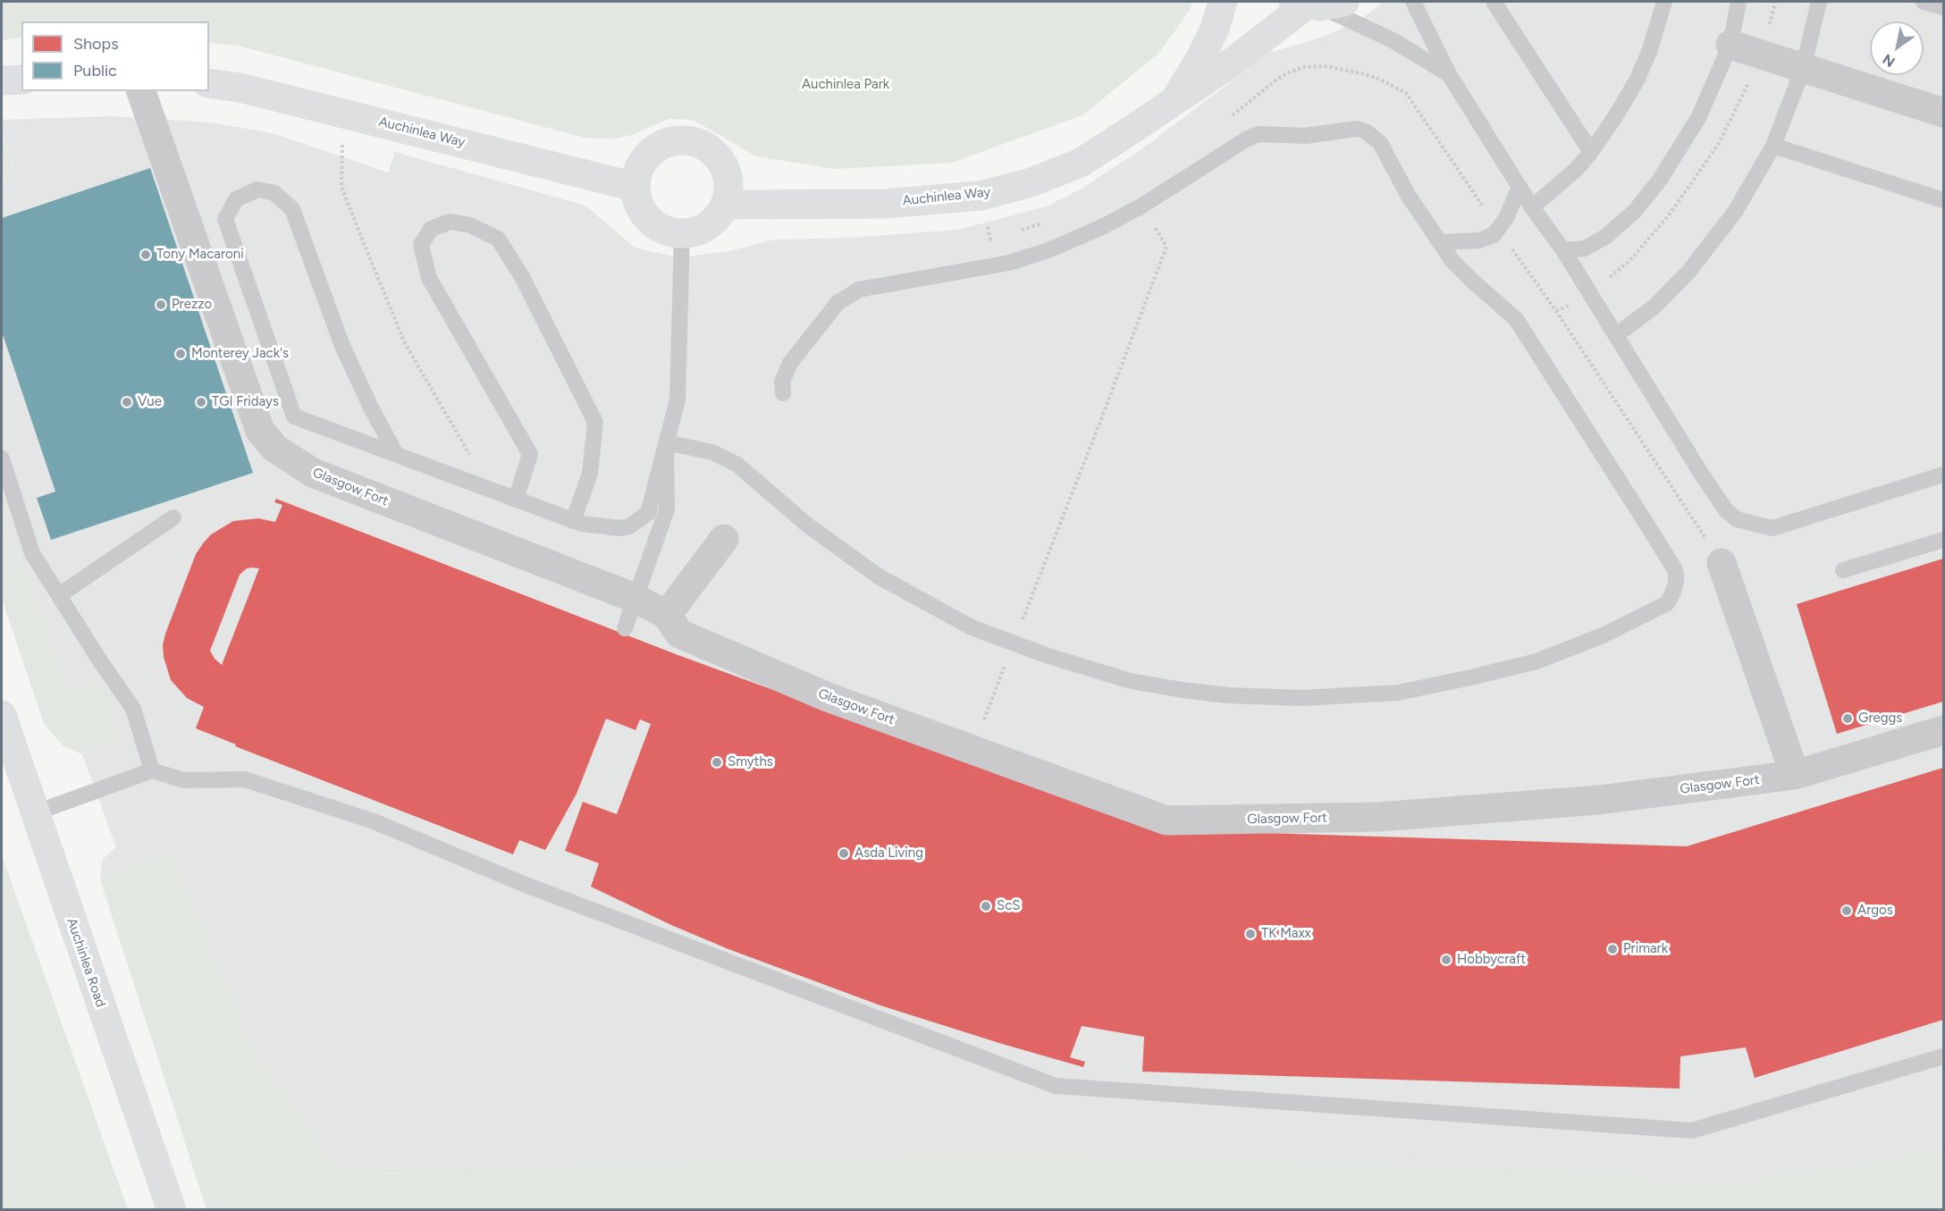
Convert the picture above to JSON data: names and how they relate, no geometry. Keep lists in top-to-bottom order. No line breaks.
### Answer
{"streets":{"street":["Auchinlea Way","Glasgow Fort","Auchinlea Road"]},"parks":["Auchinlea Park"],"places":["Tony Macaroni","Prezzo","Monterey Jack's","Vue","TGI Fridays","Greggs","Smyths","Asda Living","ScS","Argos","TK Maxx","Primark","Hobbycraft"],"legend":["Shops","Public"],"north":"bottom left"}
